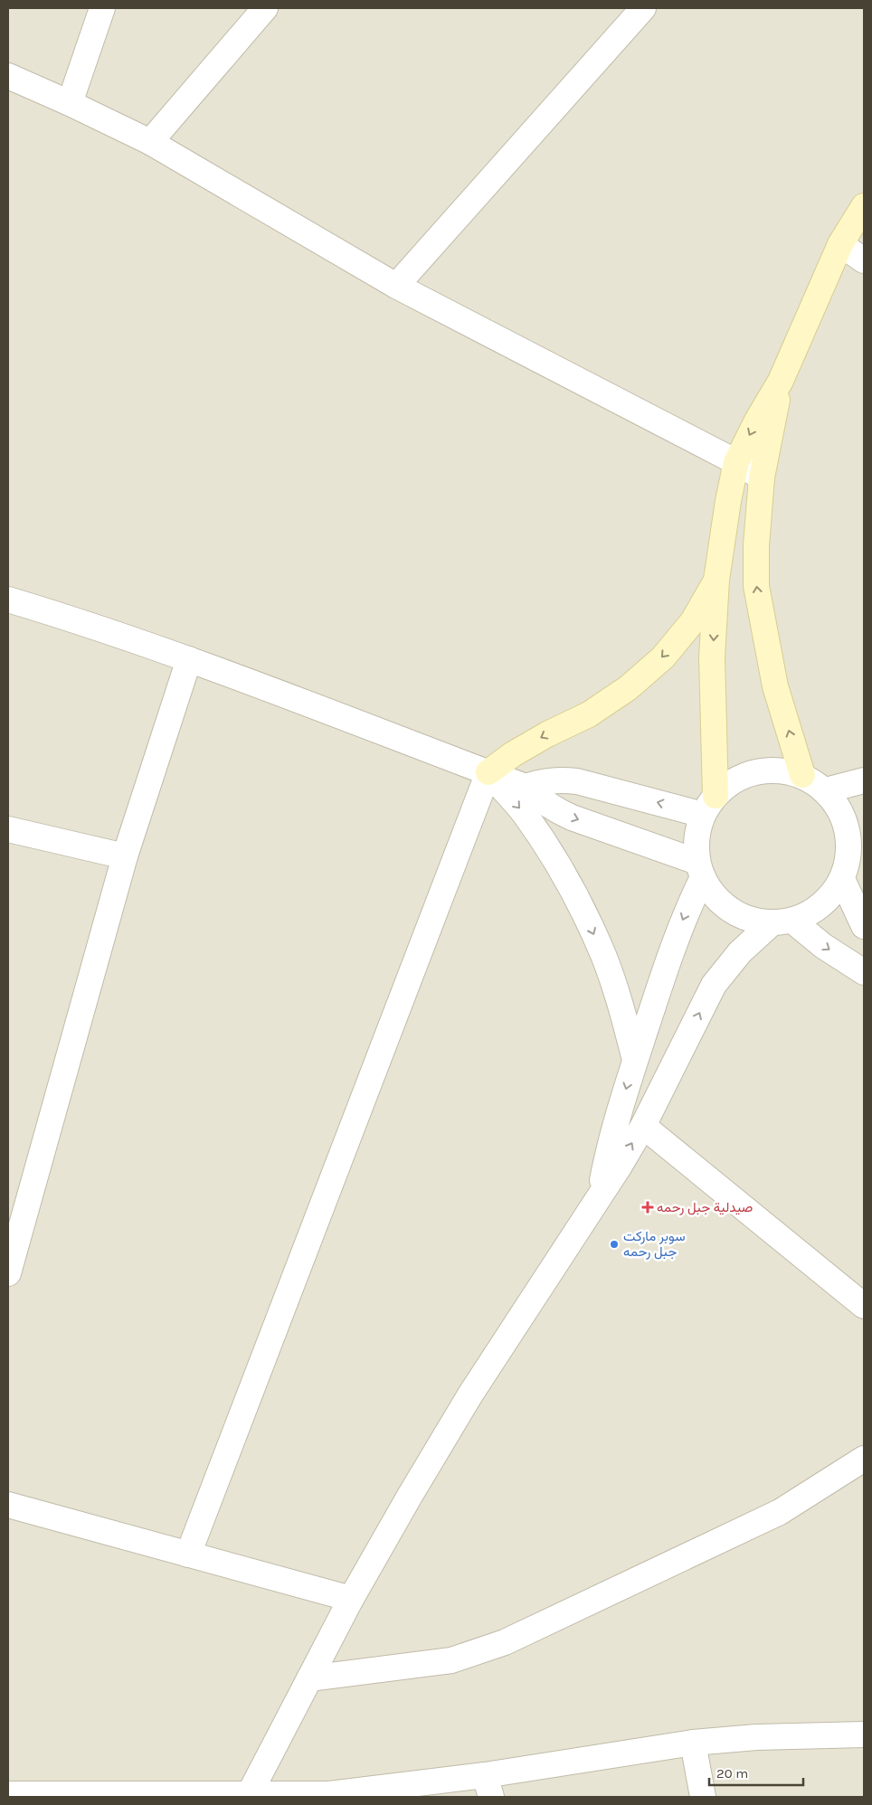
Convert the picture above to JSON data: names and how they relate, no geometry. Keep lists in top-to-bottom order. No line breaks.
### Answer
{"places":{"health":["صيدلية جبل رحمه"],"other":["سوبر ماركت جبل رحمه"]},"scale_bar":"20 m"}
